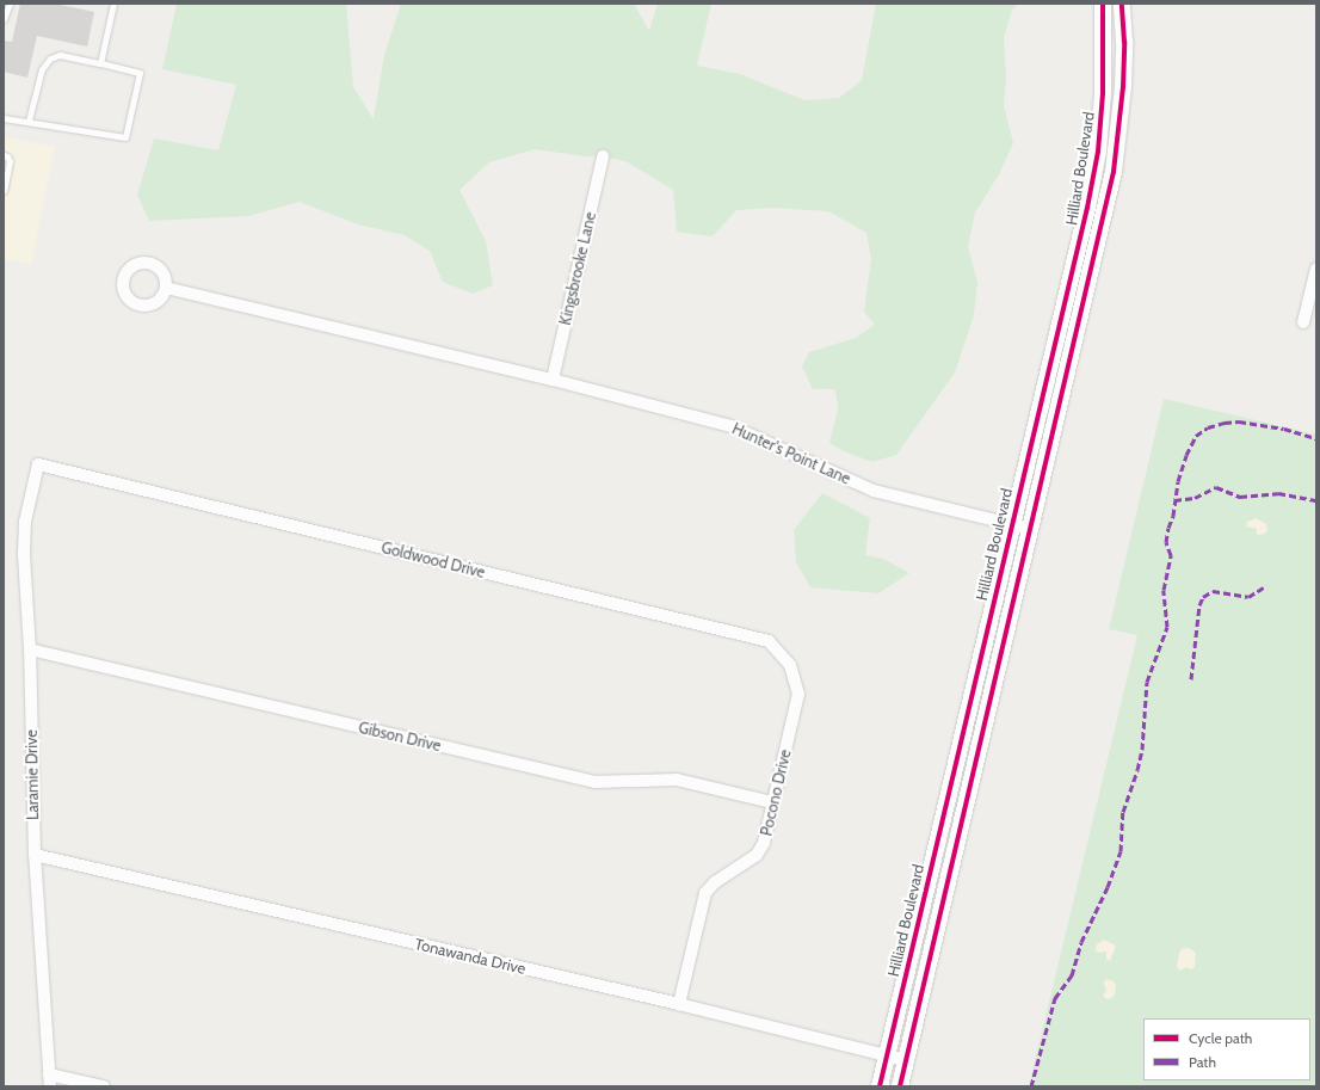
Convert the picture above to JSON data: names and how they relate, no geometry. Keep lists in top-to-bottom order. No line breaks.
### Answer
{"streets":{"main road":["Hilliard Boulevard"],"street":["Kingsbrooke Lane","Hunter's Point Lane","Goldwood Drive","Gibson Drive","Laramie Drive","Pocono Drive","Tonawanda Drive"]},"crossings":[["Hilliard Boulevard","Hunter's Point Lane"],["Hilliard Boulevard","Tonawanda Drive"],["Kingsbrooke Lane","Hunter's Point Lane"],["Goldwood Drive","Laramie Drive"],["Goldwood Drive","Pocono Drive"],["Gibson Drive","Laramie Drive"],["Gibson Drive","Pocono Drive"],["Laramie Drive","Tonawanda Drive"],["Pocono Drive","Tonawanda Drive"]],"legend":["Cycle path","Path"]}
